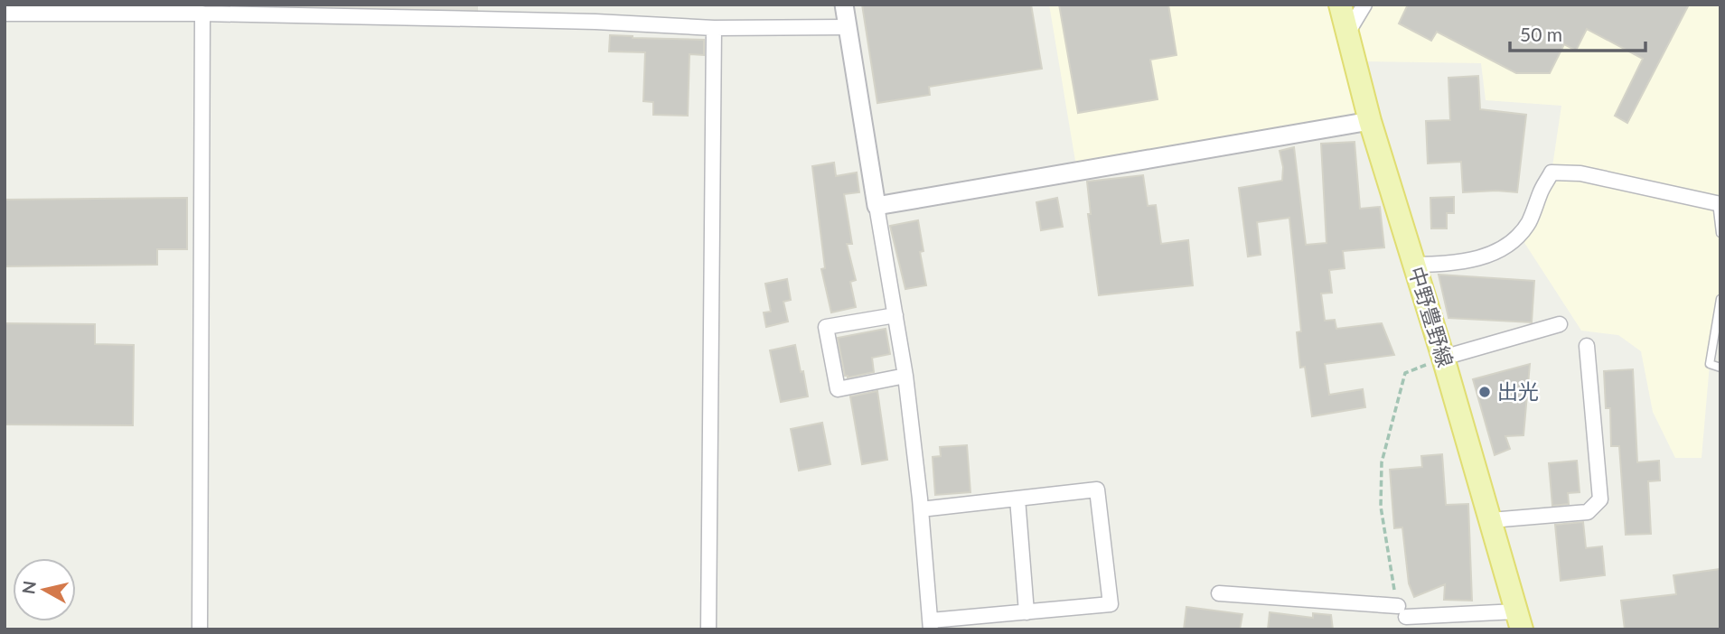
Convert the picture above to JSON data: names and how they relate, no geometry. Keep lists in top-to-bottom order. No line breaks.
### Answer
{"streets":{"main road":["中野豊野線"]},"places":["出光"],"scale_bar":"50 m","north":"left"}
